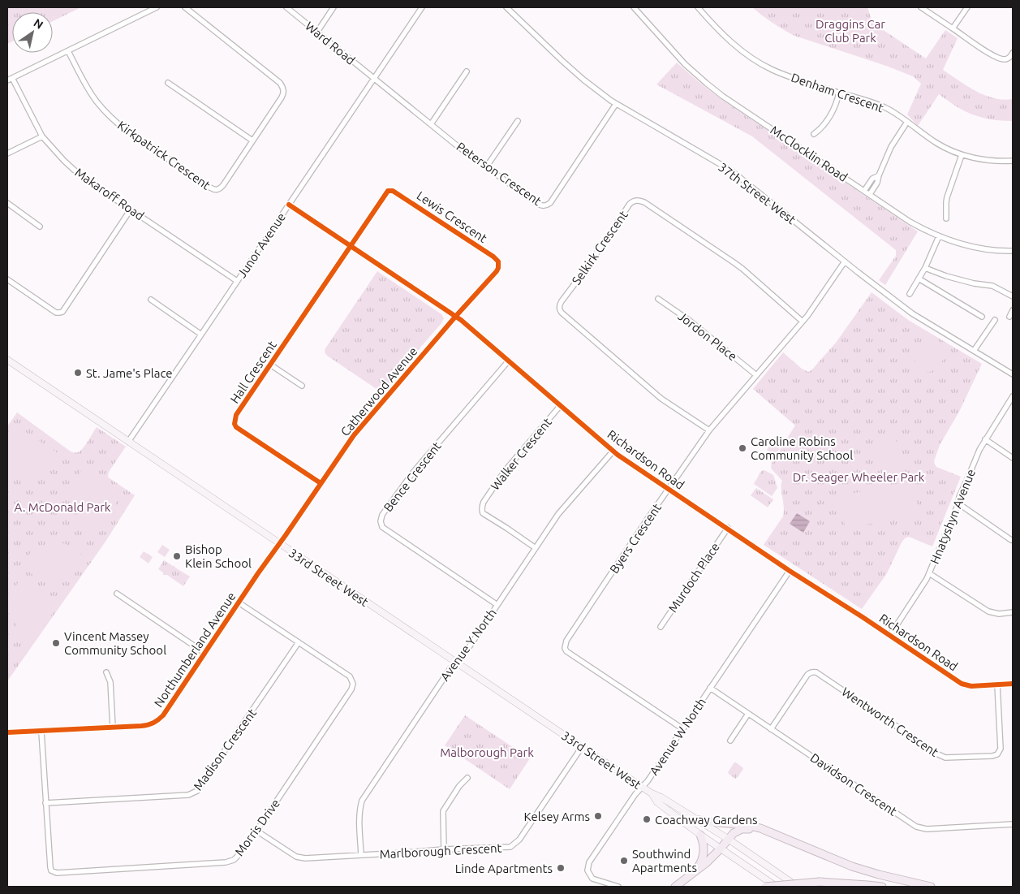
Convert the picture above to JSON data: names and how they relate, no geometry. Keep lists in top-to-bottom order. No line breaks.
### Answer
{"streets":{"main road":["33rd Street West"],"street":["Ward Road","Denham Crescent","McClocklin Road","Kirkpatrick Crescent","Peterson Crescent","37th Street West","Makaroff Road","Lewis Crescent","Junor Avenue","Selkirk Crescent","Jordon Place","Hall Crescent","Catherwood Avenue","Walker Crescent","Richardson Road","Bence Crescent","Hnatyshyn Avenue","Byers Crescent","Murdoch Place","Avenue Y North","Northumberland Avenue","Wentworth Crescent","Avenue W North","Madison Crescent","Davidson Crescent","Morris Drive","Marlborough Crescent"]},"crossings":[["Ward Road","Peterson Crescent"],["Ward Road","Junor Avenue"],["Peterson Crescent","37th Street West"],["Peterson Crescent","Junor Avenue"],["37th Street West","Byers Crescent"],["Makaroff Road","Junor Avenue"],["Lewis Crescent","Hall Crescent"],["Lewis Crescent","Catherwood Avenue"],["Lewis Crescent","Richardson Road"],["Junor Avenue","Richardson Road"],["Junor Avenue","33rd Street West"],["Selkirk Crescent","Byers Crescent"],["Jordon Place","Byers Crescent"],["Hall Crescent","Catherwood Avenue"],["Hall Crescent","Richardson Road"],["Catherwood Avenue","Richardson Road"],["Catherwood Avenue","33rd Street West"],["Catherwood Avenue","Northumberland Avenue"],["Walker Crescent","Richardson Road"],["Walker Crescent","Avenue Y North"],["Richardson Road","Bence Crescent"],["Richardson Road","Hnatyshyn Avenue"],["Richardson Road","Byers Crescent"],["Richardson Road","Murdoch Place"],["Richardson Road","Avenue Y North"],["Richardson Road","Wentworth Crescent"],["Richardson Road","Avenue W North"],["Bence Crescent","Avenue Y North"],["Byers Crescent","Avenue W North"],["33rd Street West","Avenue Y North"],["33rd Street West","Northumberland Avenue"],["33rd Street West","Avenue W North"],["33rd Street West","Marlborough Crescent"],["Avenue Y North","Marlborough Crescent"],["Northumberland Avenue","Morris Drive"],["Wentworth Crescent","Davidson Crescent"],["Avenue W North","Davidson Crescent"],["Madison Crescent","Morris Drive"],["Morris Drive","Marlborough Crescent"]],"parks":["Draggins Car Club Park","Dr. Seager Wheeler Park","A. McDonald Park","Malborough Park"],"places":["St. Jame's Place","Caroline Robins Community School","Bishop Klein School","Vincent Massey Community School","Kelsey Arms","Coachway Gardens","Southwind Apartments","Linde Apartments"],"north":"top right"}
